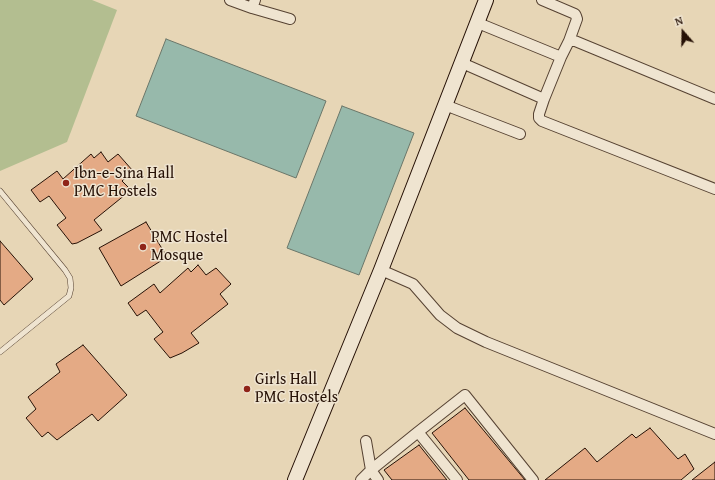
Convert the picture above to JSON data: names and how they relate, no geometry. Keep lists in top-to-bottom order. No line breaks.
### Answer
{"places":["Ibn-e-Sina Hall PMC Hostels","PMC Hostel Mosque","Girls Hall PMC Hostels"],"north":"top"}
